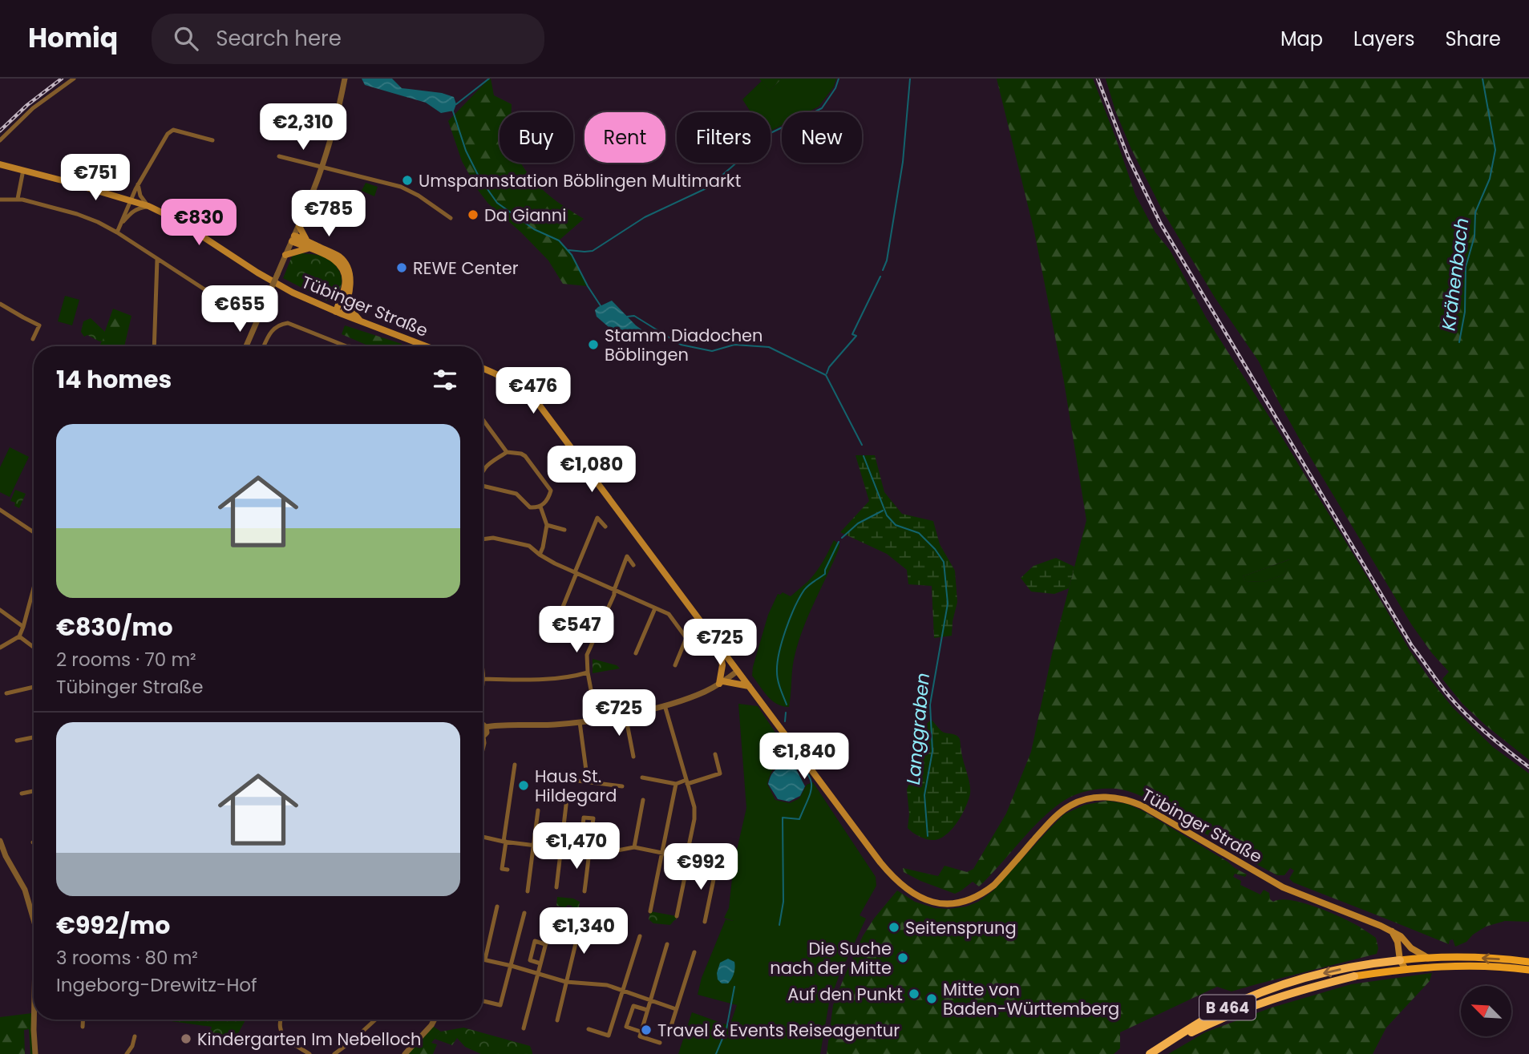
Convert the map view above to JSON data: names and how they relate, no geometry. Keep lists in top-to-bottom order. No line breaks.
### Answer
{"streets":{"highway":["B 464"],"main road":["Tübinger Straße"]},"crossings":[["Tübinger Straße","B 464"]],"water":["Krähenbach","Langgraben"],"places":["Umspannstation Böblingen Multimarkt","Da Gianni","REWE Center","Stamm Diadochen Böblingen","Haus St. Hildegard","Seitensprung","Die Suche nach der Mitte","Auf den Punkt","Mitte von Baden-Württemberg","Travel & Events Reiseagentur","Kindergarten Im Nebelloch"],"north":"top left","page":{"header":"Homiq","search":"Search here","nav":["Map","Layers","Share"],"price":["€2,310","€751","€785","€830","€655","€476","€1,080","€547","€725","€725","€1,840","€1,470","€992","€1,340"],"chip":["Buy","Rent","Filters","New"],"heading":"14 homes","list":[{"name":"€830/mo","note":"2 rooms · 70 m² · Tübinger Straße"},{"name":"€992/mo","note":"3 rooms · 80 m² · Ingeborg-Drewitz-Hof"}]}}
